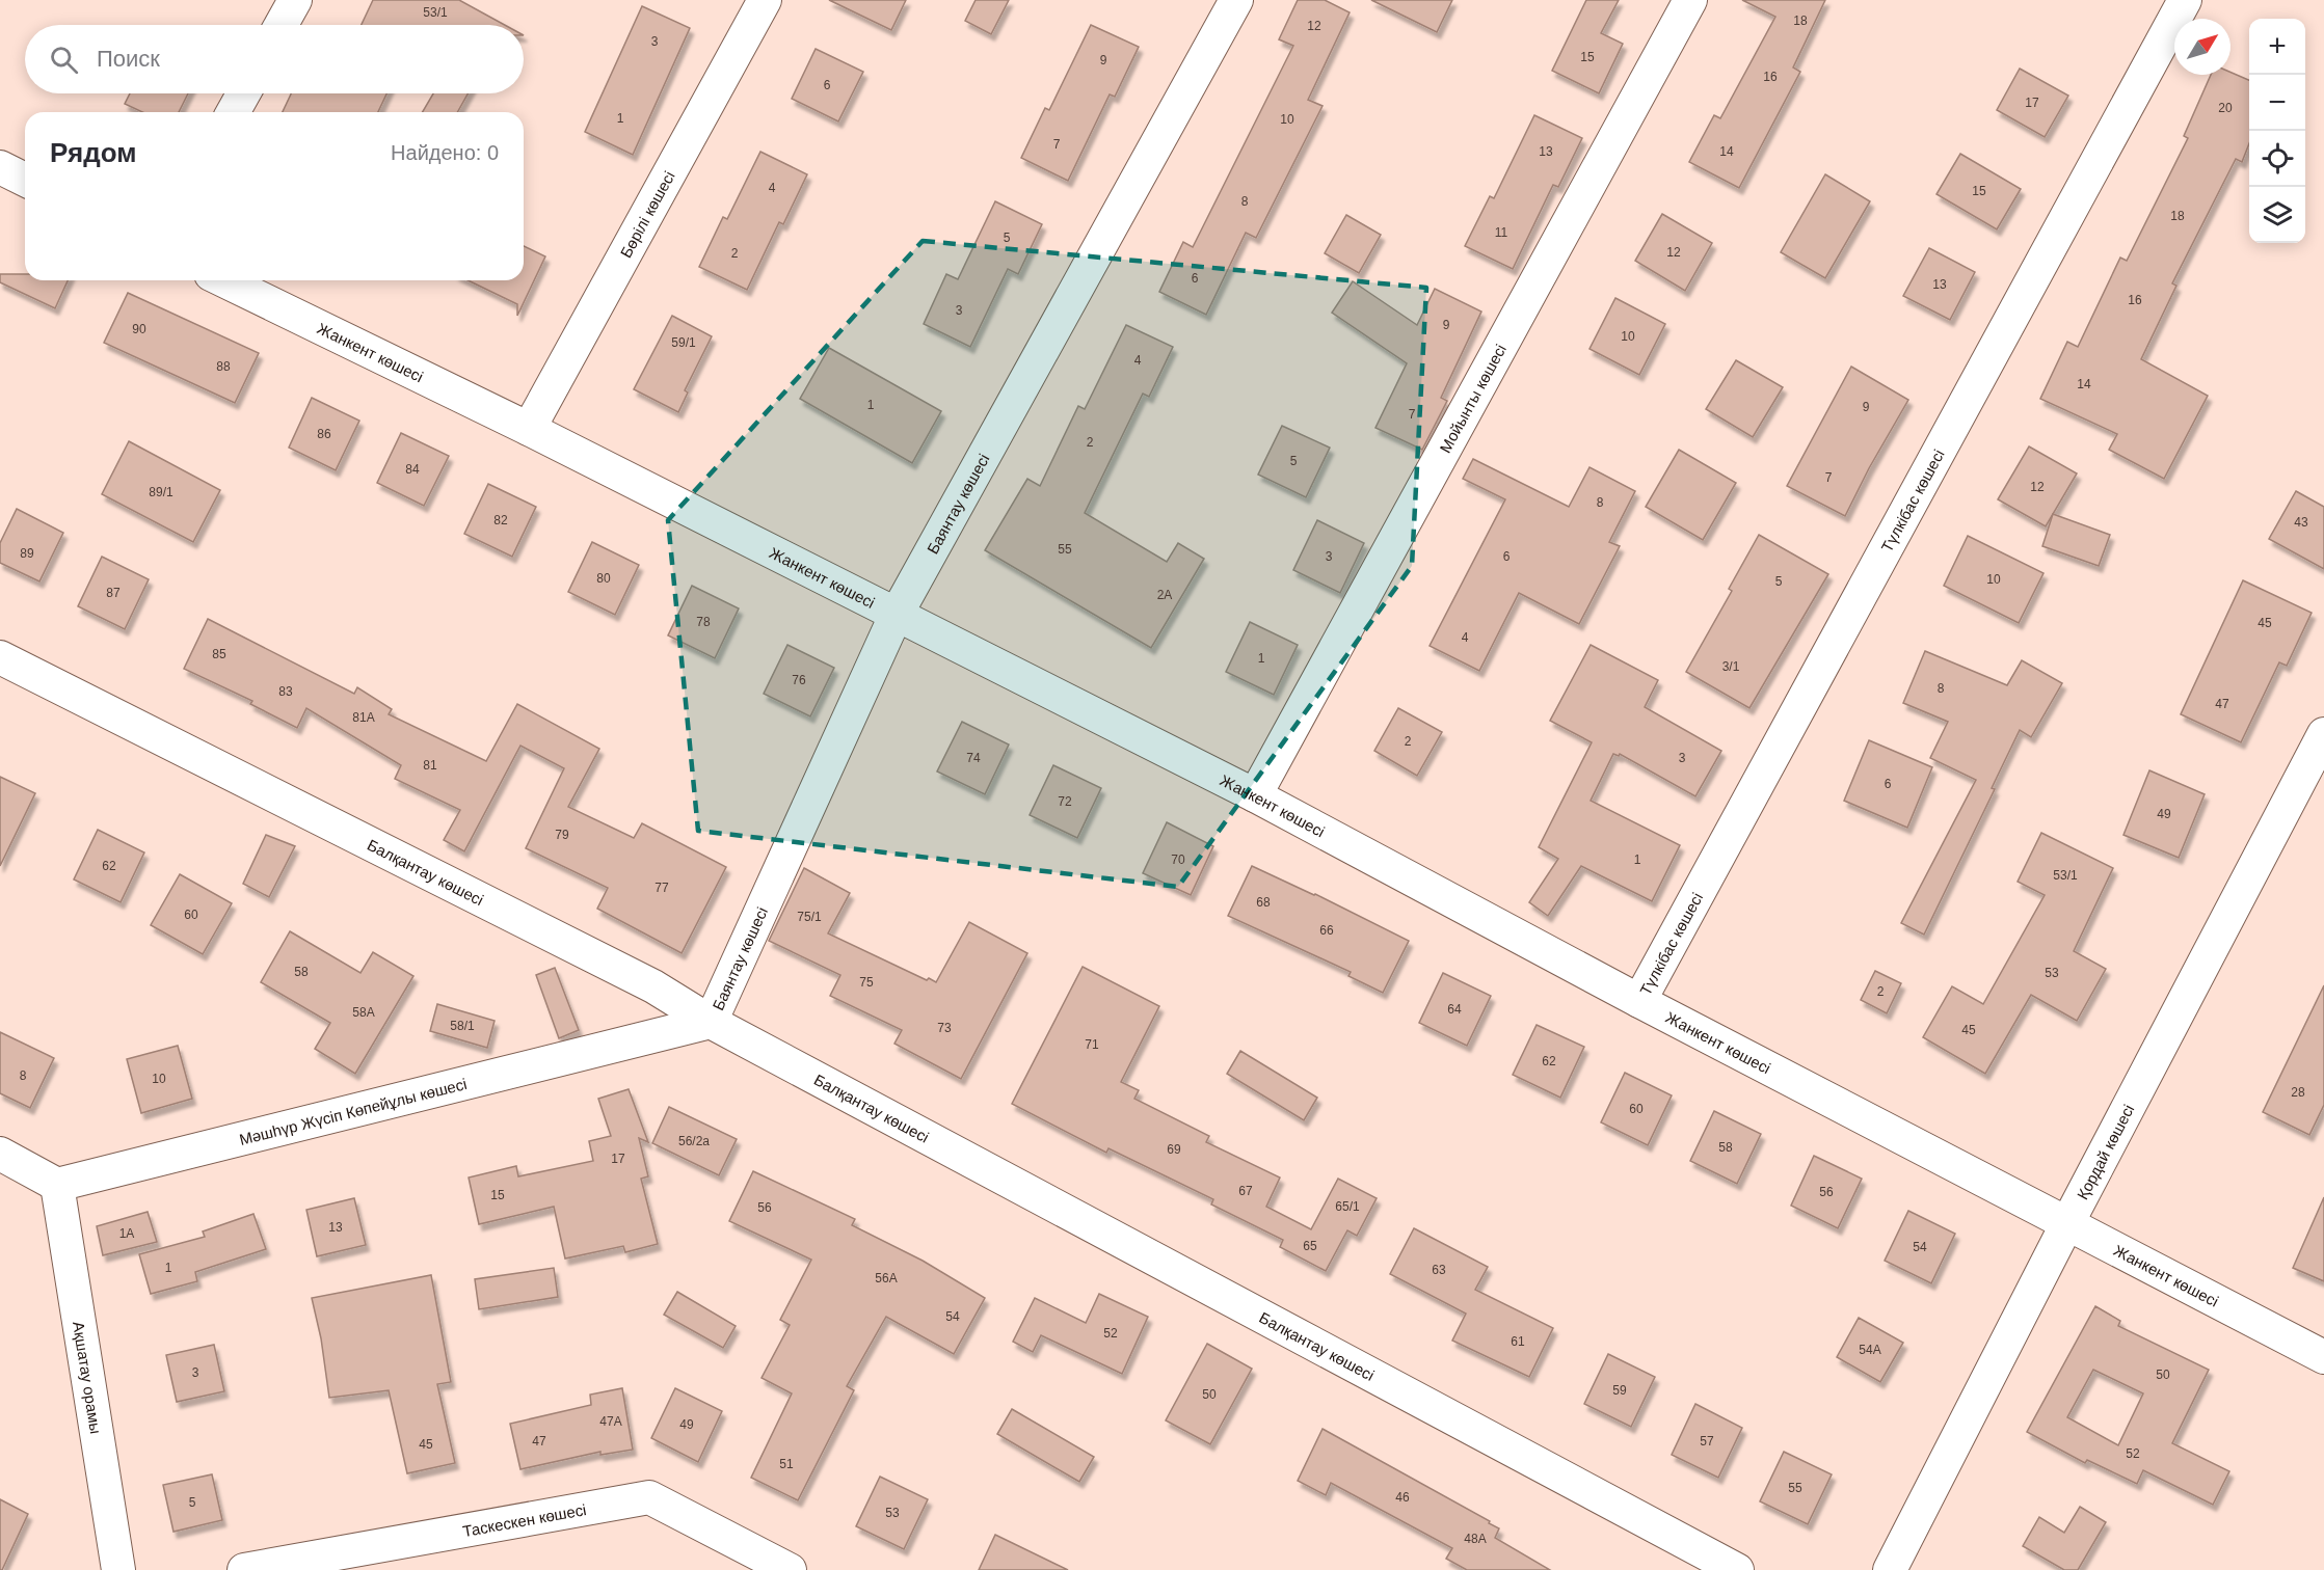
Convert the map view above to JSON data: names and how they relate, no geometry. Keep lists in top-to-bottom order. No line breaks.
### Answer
{"streets":{"street":["Бөрілі көшесі","Жанкент көшесі","Мойынты көшесі","Түлкібас көшесі","Баянтау көшесі","Балқантау көшесі","Мәшһүр Жүсіп Көпейұлы көшесі","Қордай көшесі","Ақшатау орамы","Таскескен көшесі"]},"crossings":[["Бөрілі көшесі","Жанкент көшесі"],["Жанкент көшесі","Мойынты көшесі"],["Жанкент көшесі","Түлкібас көшесі"],["Жанкент көшесі","Баянтау көшесі"],["Жанкент көшесі","Қордай көшесі"],["Баянтау көшесі","Балқантау көшесі"],["Баянтау көшесі","Мәшһүр Жүсіп Көпейұлы көшесі"],["Балқантау көшесі","Мәшһүр Жүсіп Көпейұлы көшесі"],["Мәшһүр Жүсіп Көпейұлы көшесі","Ақшатау орамы"]],"house_numbers":["53/1","18","12","3","15","9","16","6","17","20","1","10","7","13","14","4","15","8","18","11","5","12","2","6","13","16","3","9","90","10","59/1","4","88","14","1","9","7","86","2","5","84","7","12","89/1","8","82","43","55","89","3","6","80","10","5","87","2А","78","45","4","85","1","3/1","76","8","83","47","81А","2","74","3","81","6","72","49","79","70","1","62","53/1","77","68","60","75/1","66","58","53","75","2","64","58А","58/1","73","45","71","62","8","10","28","60","56/2а","58","69","17","67","56","15","65/1","56","13","1А","65","54","1","63","56А","54","52","61","54А","3","50","59","50","47А","49","47","57","45","52","51","55","46","5","53","48А"],"north":"top right","page":{"map_buttons":["+","−"],"search":"Поиск","heading":["Рядом","Найдено: 0"]}}
